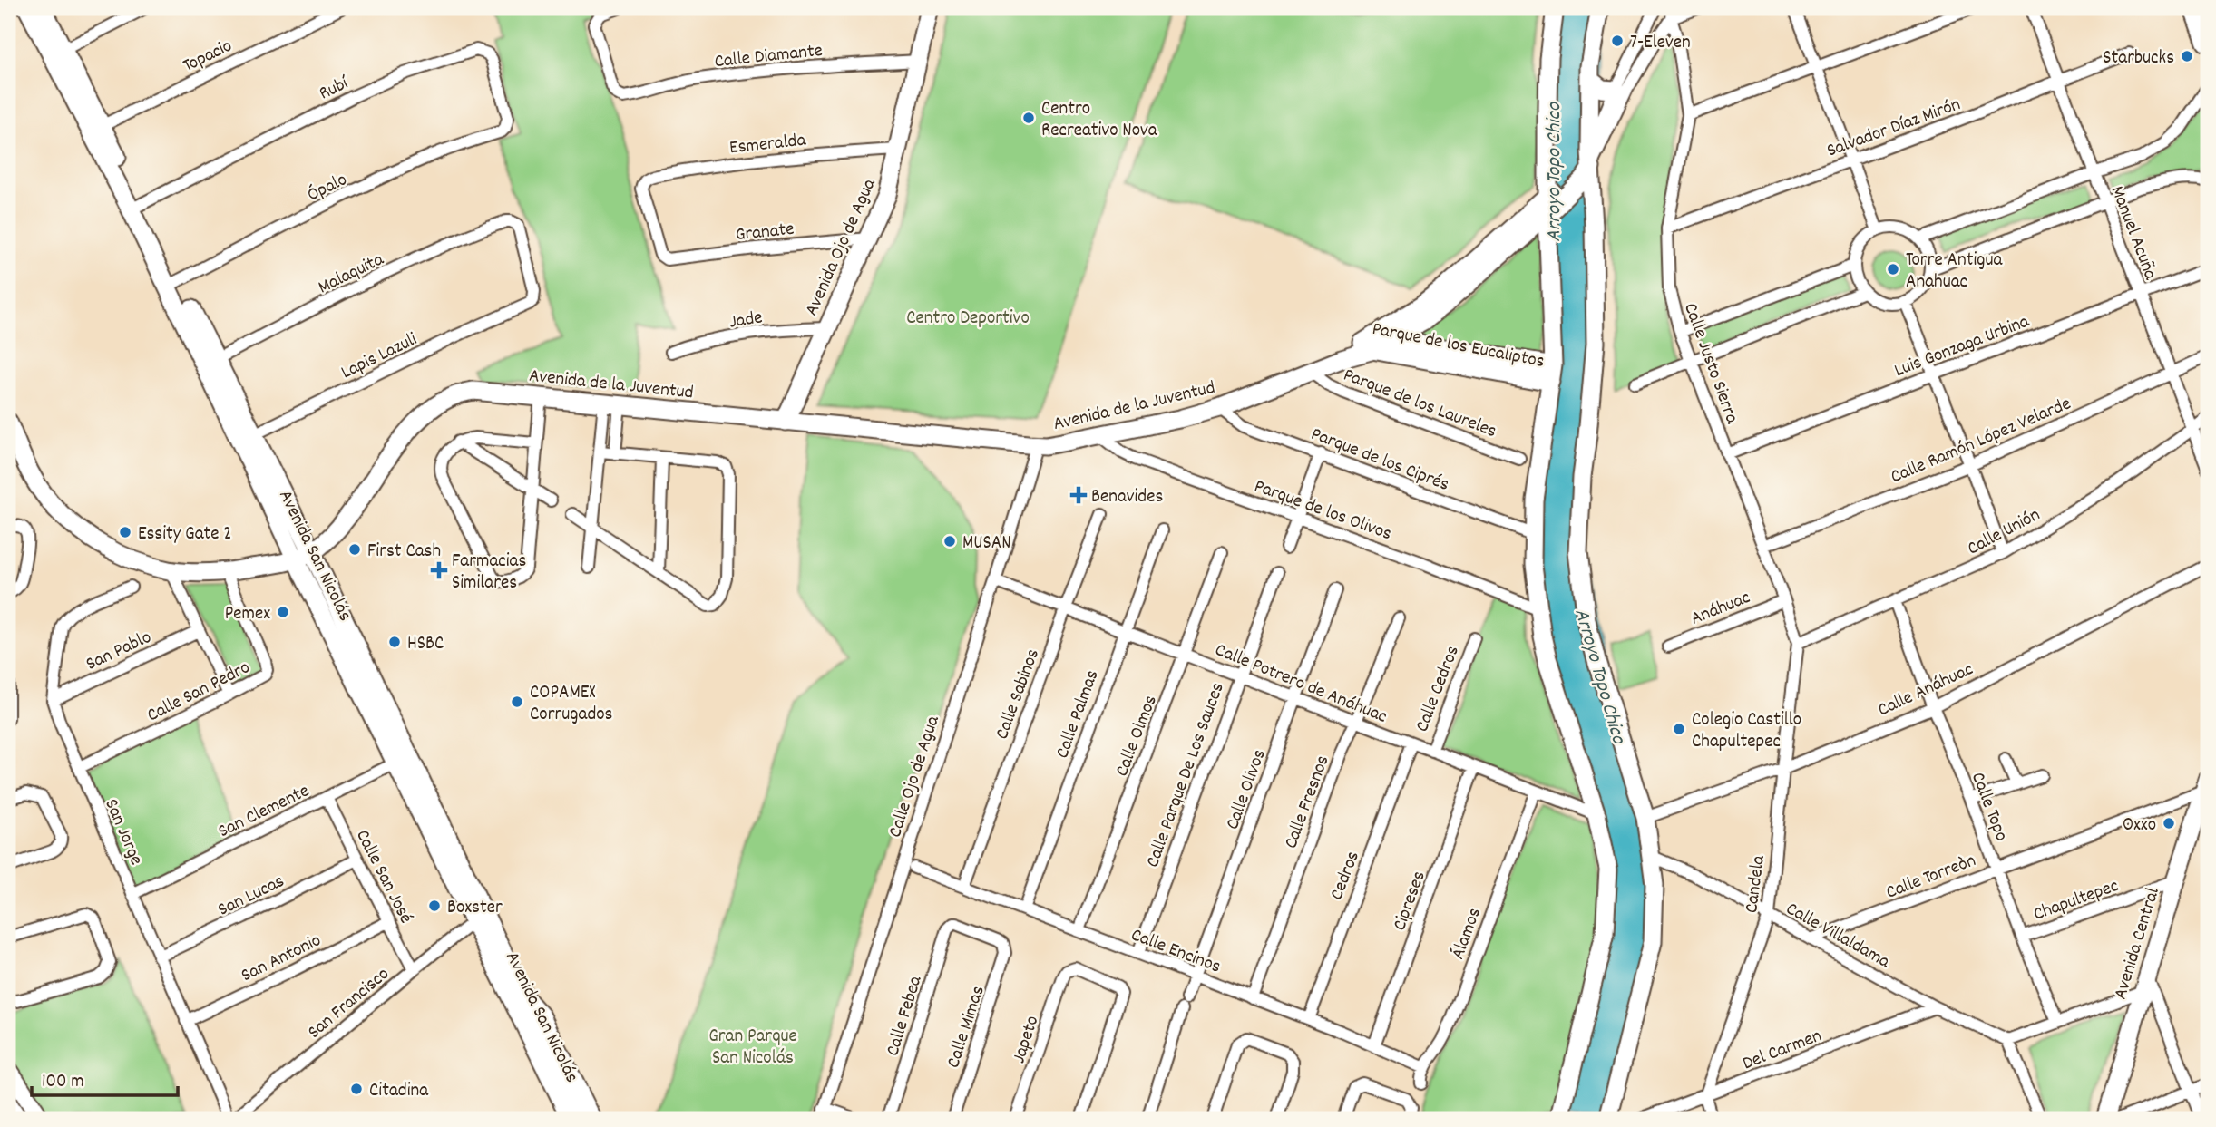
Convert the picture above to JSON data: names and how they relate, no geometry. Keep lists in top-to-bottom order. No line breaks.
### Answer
{"streets":{"street":["Topacio","Calle Diamante","Rubí","Salvador Díaz Mirón","Esmeralda","Ópalo","Granate","Manuel Acuña","Avenida Ojo de Agua","Malaquita","Jade","Parque de los Eucaliptos","Luis Gonzaga Urbina","Lapis Lazuli","Calle Justo Sierra","Avenida de la Juventud","Parque de los Laureles","Calle Ramón López Velarde","Parque de los Ciprés","Parque de los Olivos","Calle Unión","Avenida San Nicolás","Anáhuac","San Pablo","Calle Potrero de Anáhuac","Calle Cedros","Calle Anáhuac","Calle San Pedro","Calle Sabinos","Calle Palmas","Calle Olmos","Calle Parque De Los Sauces","Calle Ojo de Agua","Calle Olivos","Calle Fresnos","Calle Topo","San Clemente","San Jorge","Cedros","Calle Torreòn","Calle San José","Candela","San Lucas","Chapultepec","Cipreses","Álamos","Calle Villaldama","Avenida Central","Calle Encinos","San Antonio","San Francisco","Calle Febea","Calle Mimas","Japeto","Del Carmen"]},"crossings":[["Topacio","Avenida San Nicolás"],["Calle Diamante","Avenida Ojo de Agua"],["Rubí","Ópalo"],["Rubí","Avenida San Nicolás"],["Salvador Díaz Mirón","Manuel Acuña"],["Salvador Díaz Mirón","Calle Justo Sierra"],["Esmeralda","Granate"],["Esmeralda","Avenida Ojo de Agua"],["Ópalo","Avenida San Nicolás"],["Granate","Avenida Ojo de Agua"],["Manuel Acuña","Luis Gonzaga Urbina"],["Manuel Acuña","Calle Ramón López Velarde"],["Manuel Acuña","Calle Unión"],["Avenida Ojo de Agua","Jade"],["Avenida Ojo de Agua","Avenida de la Juventud"],["Malaquita","Lapis Lazuli"],["Malaquita","Avenida San Nicolás"],["Parque de los Eucaliptos","Avenida de la Juventud"],["Luis Gonzaga Urbina","Calle Justo Sierra"],["Lapis Lazuli","Avenida San Nicolás"],["Calle Justo Sierra","Calle Ramón López Velarde"],["Calle Justo Sierra","Calle Unión"],["Calle Justo Sierra","Anáhuac"],["Calle Justo Sierra","Candela"],["Avenida de la Juventud","Parque de los Laureles"],["Avenida de la Juventud","Parque de los Ciprés"],["Avenida de la Juventud","Parque de los Olivos"],["Avenida de la Juventud","Avenida San Nicolás"],["Avenida de la Juventud","Calle San Pedro"],["Avenida de la Juventud","Calle Ojo de Agua"],["Calle Unión","Calle Topo"],["Calle Unión","Candela"],["Avenida San Nicolás","San Clemente"],["Avenida San Nicolás","San Francisco"],["San Pablo","San Jorge"],["Calle Potrero de Anáhuac","Calle Cedros"],["Calle Potrero de Anáhuac","Calle Sabinos"],["Calle Potrero de Anáhuac","Calle Palmas"],["Calle Potrero de Anáhuac","Calle Olmos"],["Calle Potrero de Anáhuac","Calle Parque De Los Sauces"],["Calle Potrero de Anáhuac","Calle Ojo de Agua"],["Calle Potrero de Anáhuac","Calle Olivos"],["Calle Potrero de Anáhuac","Calle Fresnos"],["Calle Potrero de Anáhuac","Cedros"],["Calle Potrero de Anáhuac","Cipreses"],["Calle Potrero de Anáhuac","Álamos"],["Calle Anáhuac","Calle Topo"],["Calle Anáhuac","Candela"],["Calle San Pedro","San Jorge"],["Calle Sabinos","Calle Encinos"],["Calle Palmas","Calle Encinos"],["Calle Olmos","Calle Encinos"],["Calle Parque De Los Sauces","Calle Encinos"],["Calle Olivos","Calle Encinos"],["Calle Fresnos","Calle Encinos"],["Calle Topo","Calle Torreòn"],["Calle Topo","Chapultepec"],["San Clemente","San Jorge"],["San Clemente","Calle San José"],["San Jorge","San Lucas"],["San Jorge","San Antonio"],["Cedros","Calle Encinos"],["Calle Torreòn","Calle Villaldama"],["Calle Torreòn","Avenida Central"],["Calle San José","San Lucas"],["Calle San José","San Antonio"],["Calle San José","San Francisco"],["Candela","Calle Villaldama"],["Candela","Del Carmen"],["Chapultepec","Avenida Central"],["Cipreses","Calle Encinos"],["Álamos","Calle Encinos"],["Calle Villaldama","Del Carmen"],["Calle Febea","Calle Mimas"]],"water":["Arroyo Topo Chico"],"parks":["Centro Deportivo","Gran Parque San Nicolás"],"places":{"other":["7-Eleven","Starbucks","Centro Recreativo Nova","Torre Antigua Anahuac","Essity Gate 2","MUSAN","First Cash","Pemex","HSBC","COPAMEX Corrugados","Colegio Castillo Chapultepec","Oxxo","Boxster","Citadina"],"health":["Benavides","Farmacias Similares"]},"scale_bar":"100 m"}
